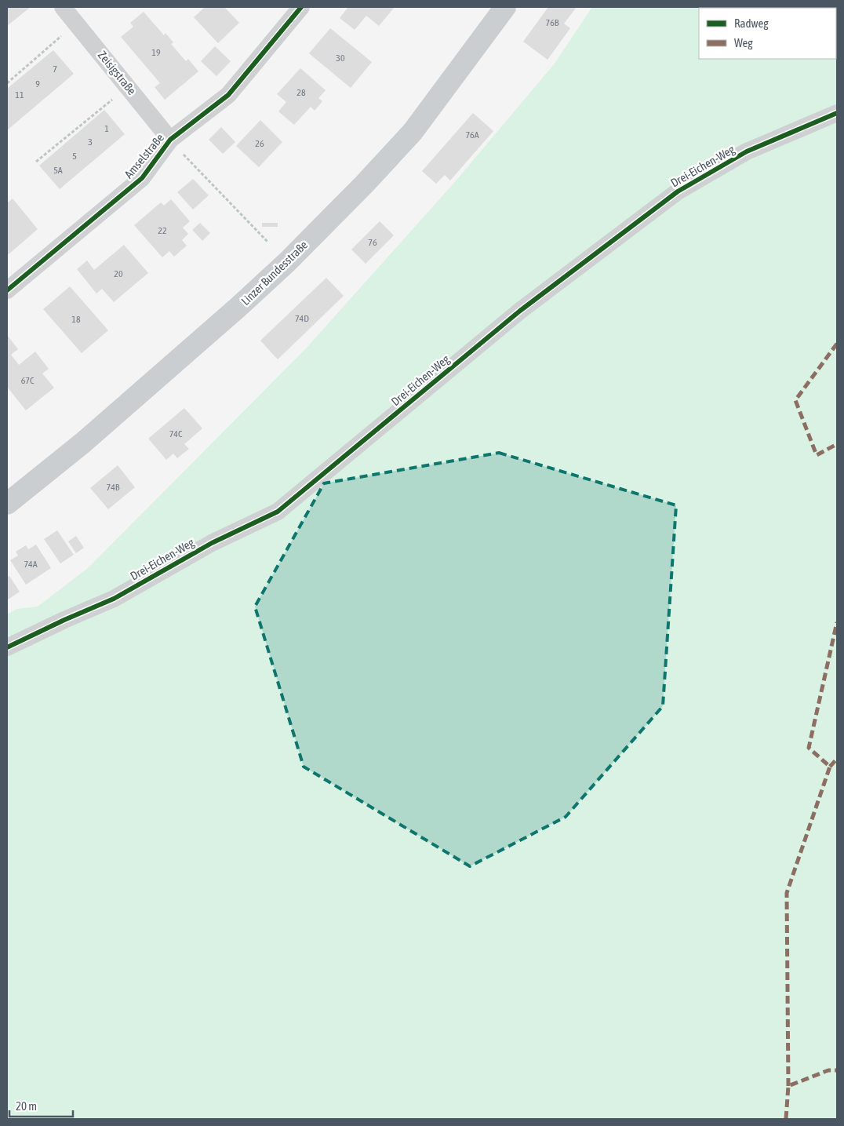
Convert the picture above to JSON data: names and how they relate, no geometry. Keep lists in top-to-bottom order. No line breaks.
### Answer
{"streets":{"main road":["Linzer Bundesstraße"],"street":["Zeisigstraße","Amselstraße","Drei-Eichen-Weg"]},"crossings":[["Zeisigstraße","Amselstraße"]],"house_numbers":["76B","19","30","7","9","28","11","1","76A","3","26","5","5A","22","76","20","74D","18","67C","74C","74B","74A"],"legend":["Radweg","Weg"],"scale_bar":"20 m"}
